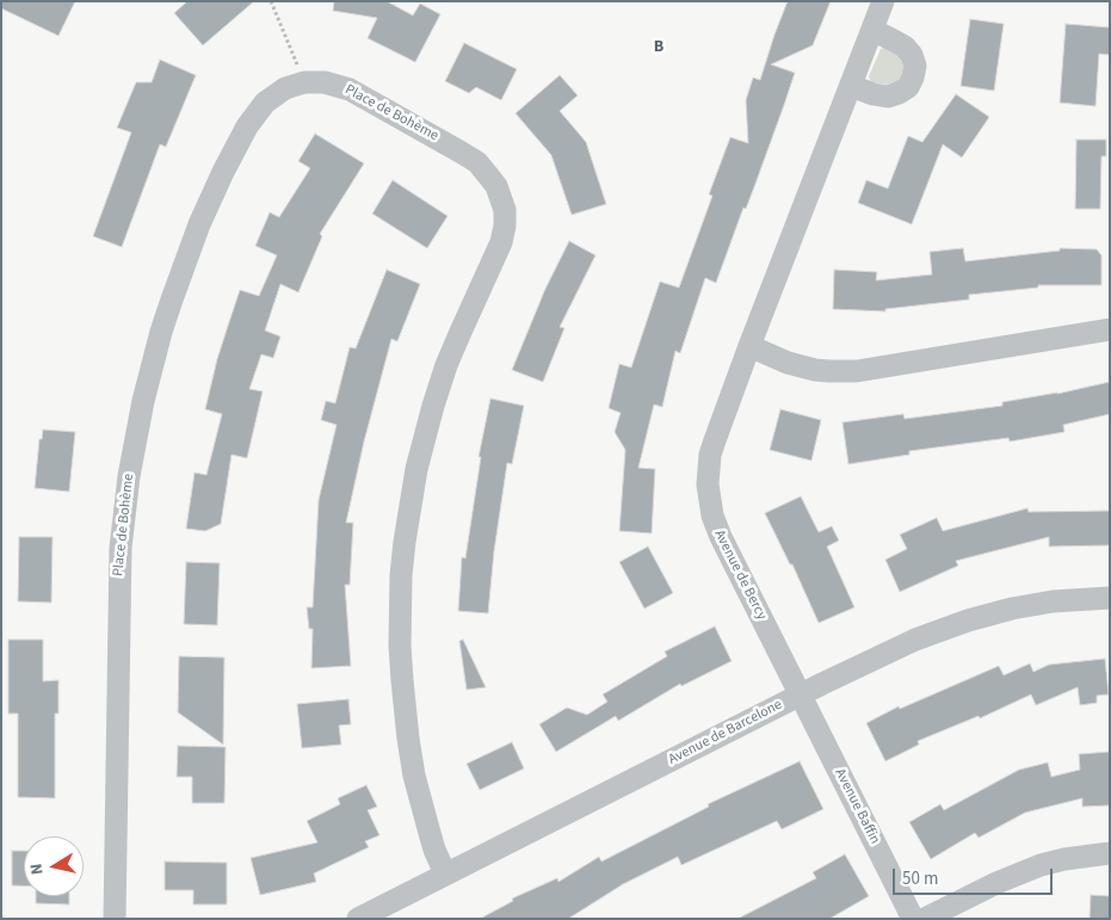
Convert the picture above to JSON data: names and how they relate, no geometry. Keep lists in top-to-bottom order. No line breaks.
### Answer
{"streets":{"street":["Place de Bohème","Avenue de Bercy","Avenue de Barcelone","Avenue Baffin"]},"crossings":[["Place de Bohème","Avenue de Barcelone"],["Avenue de Bercy","Avenue de Barcelone"],["Avenue de Bercy","Avenue Baffin"],["Avenue de Barcelone","Avenue Baffin"]],"districts":["B"],"scale_bar":"50 m","north":"left"}
